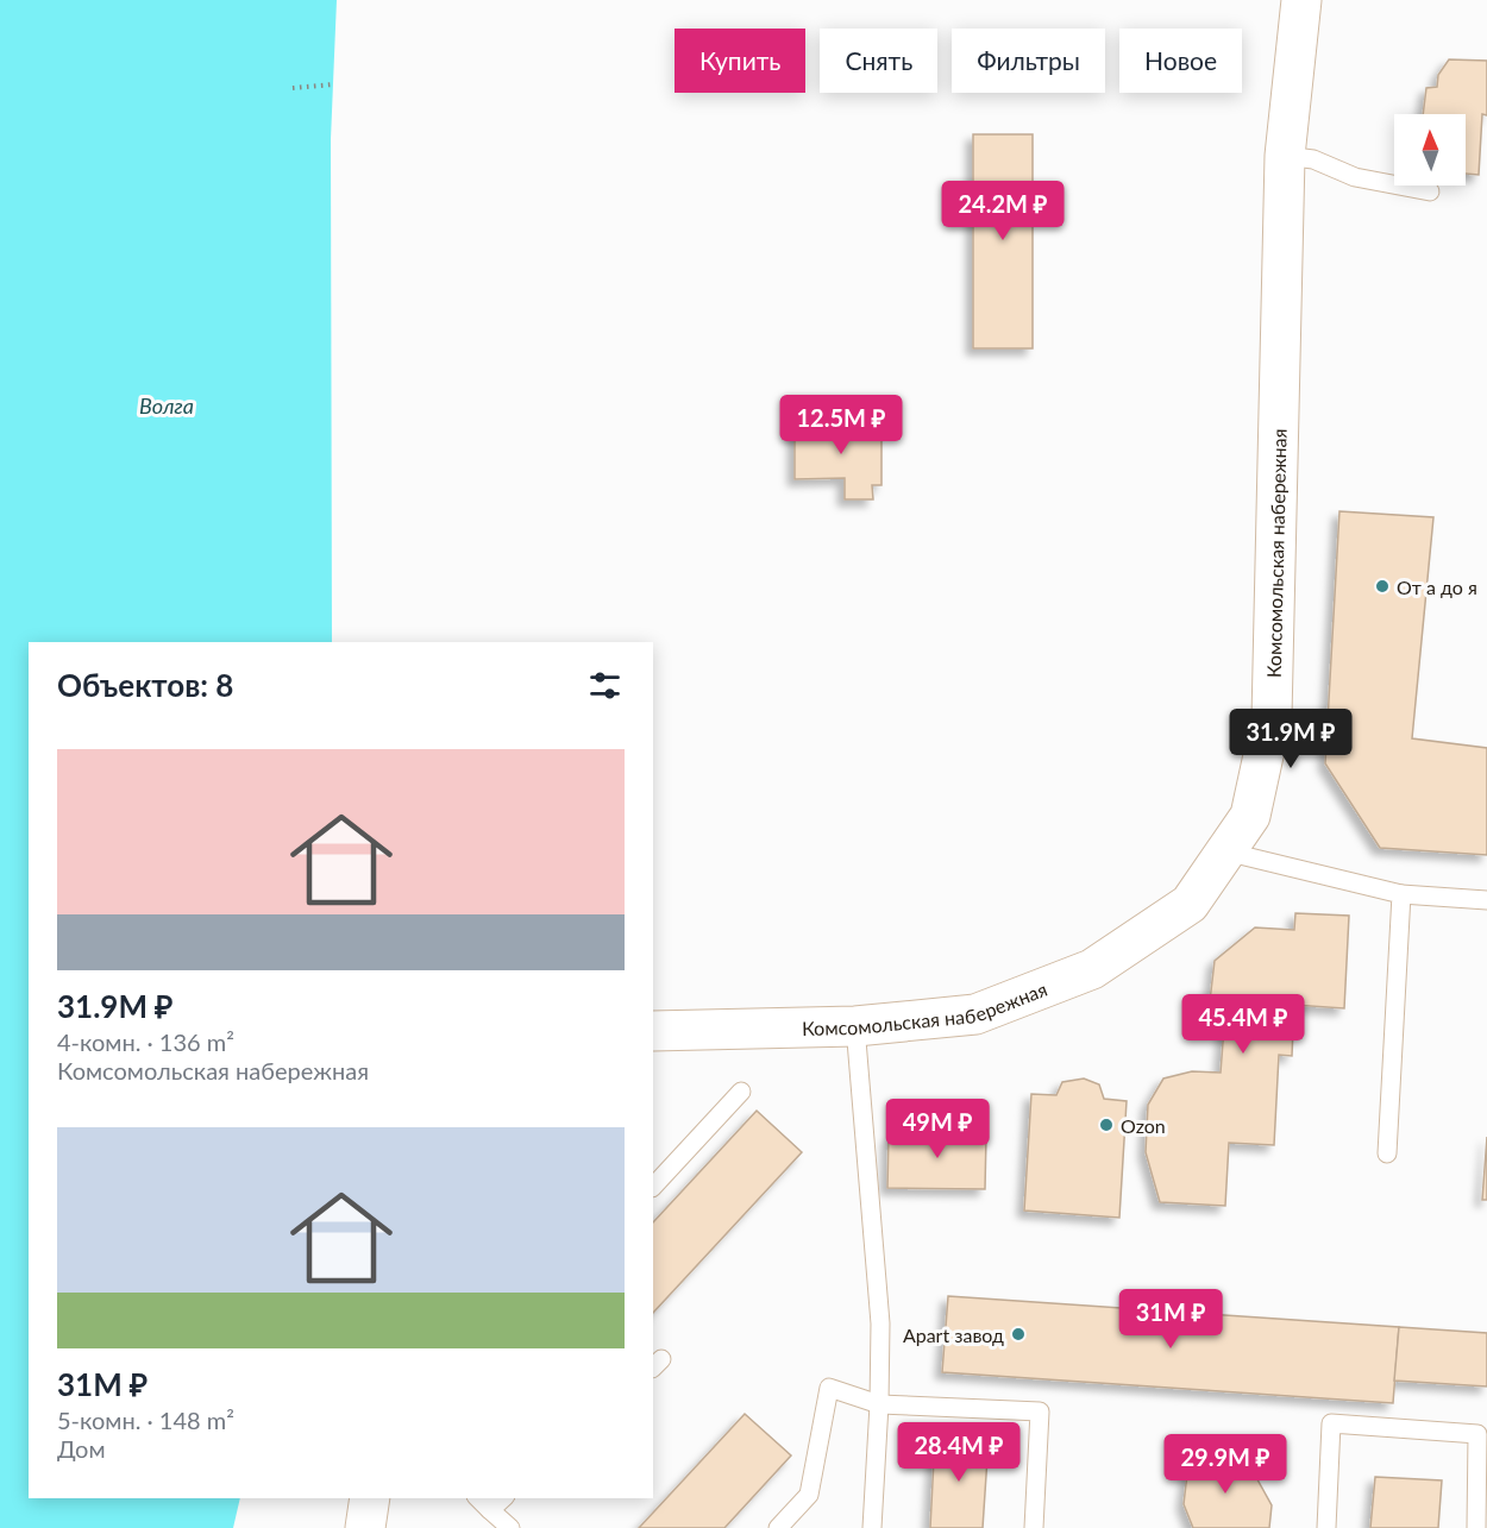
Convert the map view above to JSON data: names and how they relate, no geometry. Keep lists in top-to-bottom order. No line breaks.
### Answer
{"streets":{"street":["Комсомольская набережная"]},"water":["Волга"],"places":["От а до я","Ozon","Apart завод"],"north":"top","page":{"chip":["Купить","Снять","Фильтры","Новое"],"price":["24.2M ₽","12.5M ₽","31.9M ₽","45.4M ₽","49M ₽","31M ₽","28.4M ₽","29.9M ₽"],"heading":"Объектов: 8","list":[{"name":"31.9M ₽","note":"4-комн. · 136 m² · Комсомольская набережная"},{"name":"31M ₽","note":"5-комн. · 148 m² · Дом"}]}}
